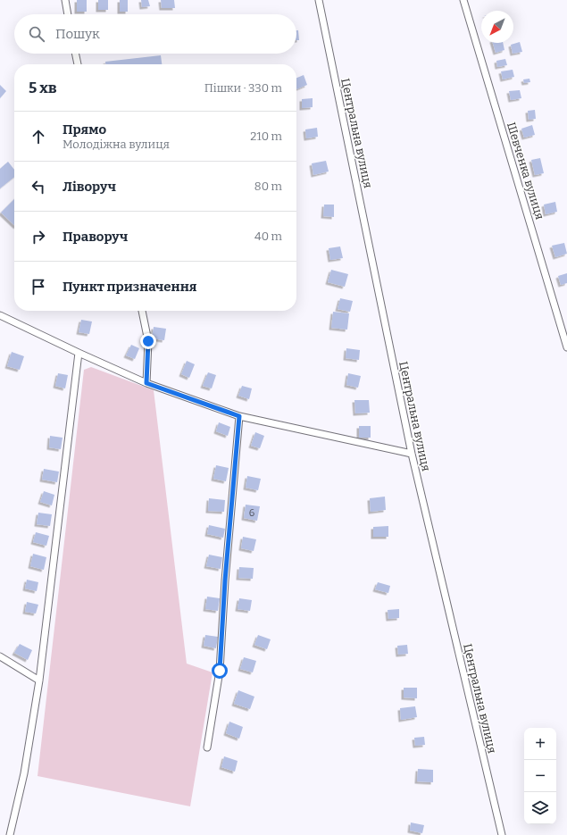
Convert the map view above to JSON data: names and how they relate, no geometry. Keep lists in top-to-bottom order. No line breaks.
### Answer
{"streets":{"street":["Центральна вулиця","Шевченка вулиця"]},"house_numbers":["6"],"north":"bottom left","page":{"search":"Пошук","heading":["5 хв","Пішки · 330 m"],"list":[["Прямо","Молодіжна вулиця","210 m"],["Ліворуч","80 m"],["Праворуч","40 m"],"Пункт призначення"],"map_buttons":["+","−"]}}
